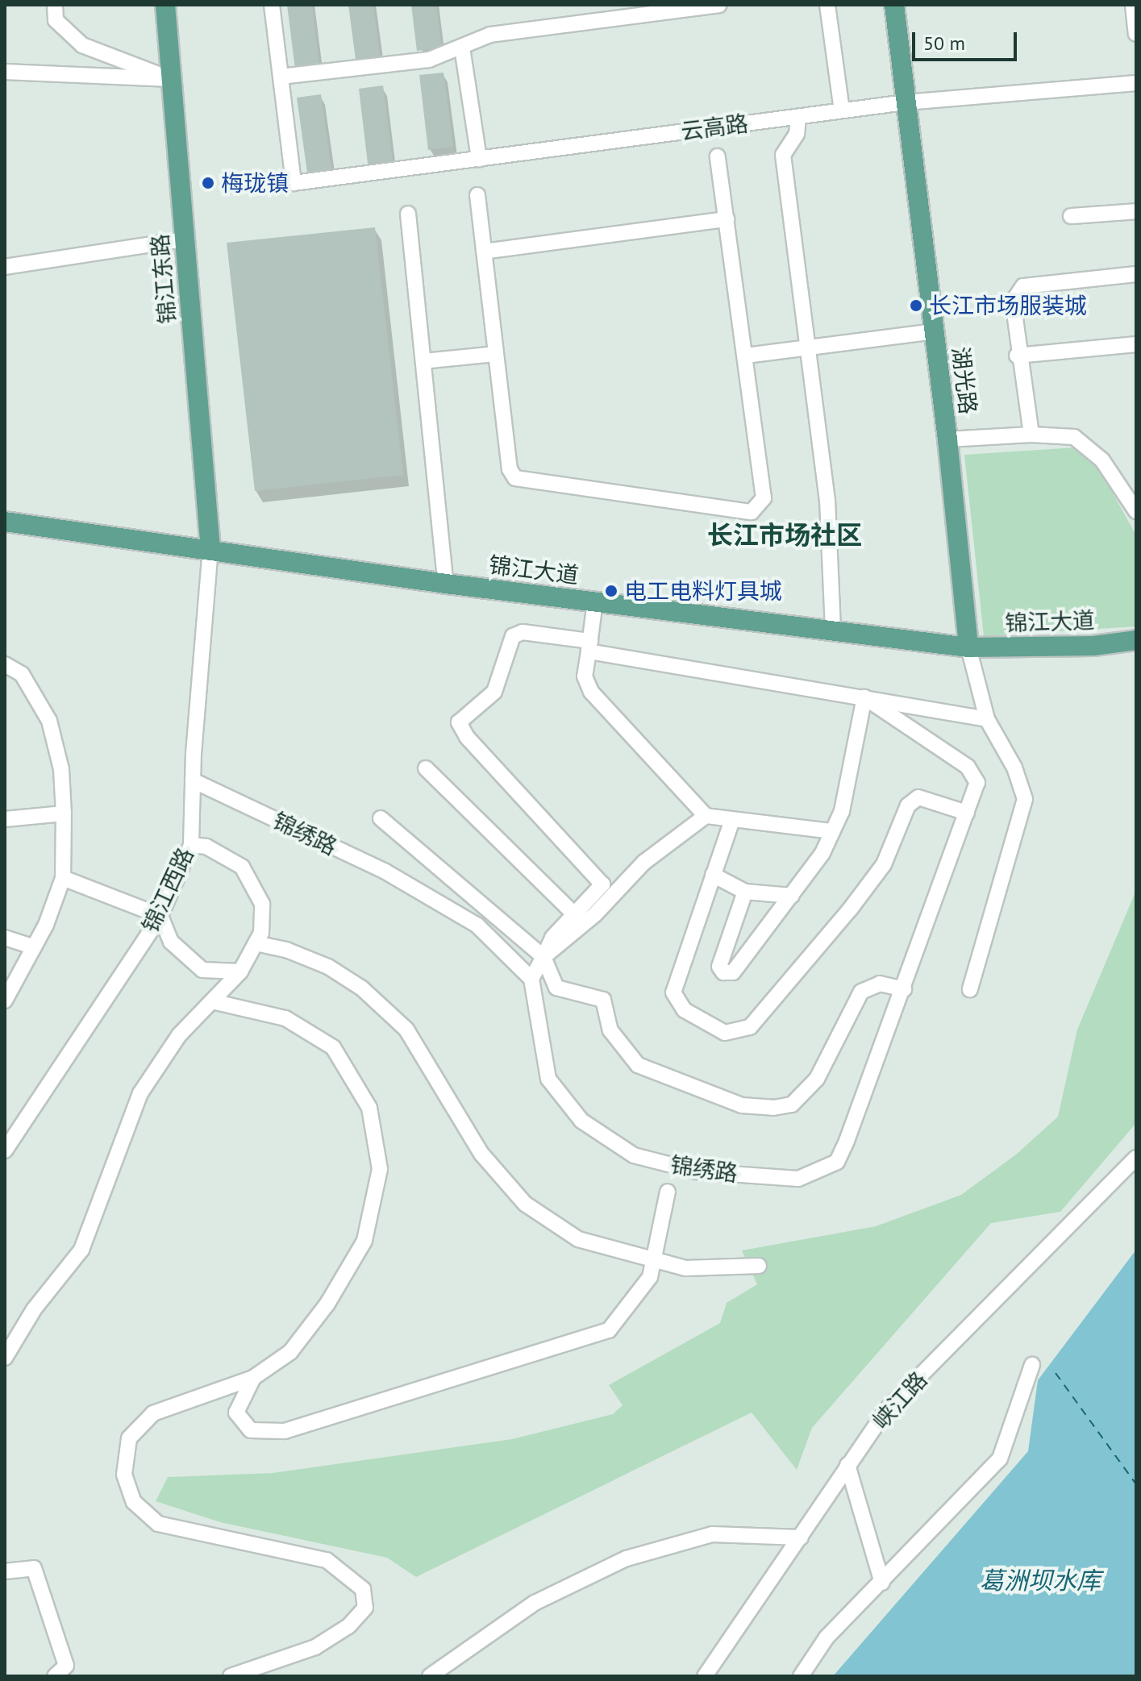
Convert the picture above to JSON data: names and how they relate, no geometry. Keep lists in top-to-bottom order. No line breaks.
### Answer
{"streets":{"main road":["锦江东路","湖光路","锦江大道"],"street":["云高路","锦绣路","锦江西路","峡江路"]},"crossings":[["云高路","湖光路"],["锦江东路","锦江大道"],["锦江东路","锦江西路"],["湖光路","锦江大道"],["锦江大道","锦江西路"],["锦绣路","锦江西路"]],"districts":["长江市场社区"],"water":["葛洲坝水库"],"places":["梅珑镇","长江市场服装城","电工电料灯具城"],"scale_bar":"50 m"}
